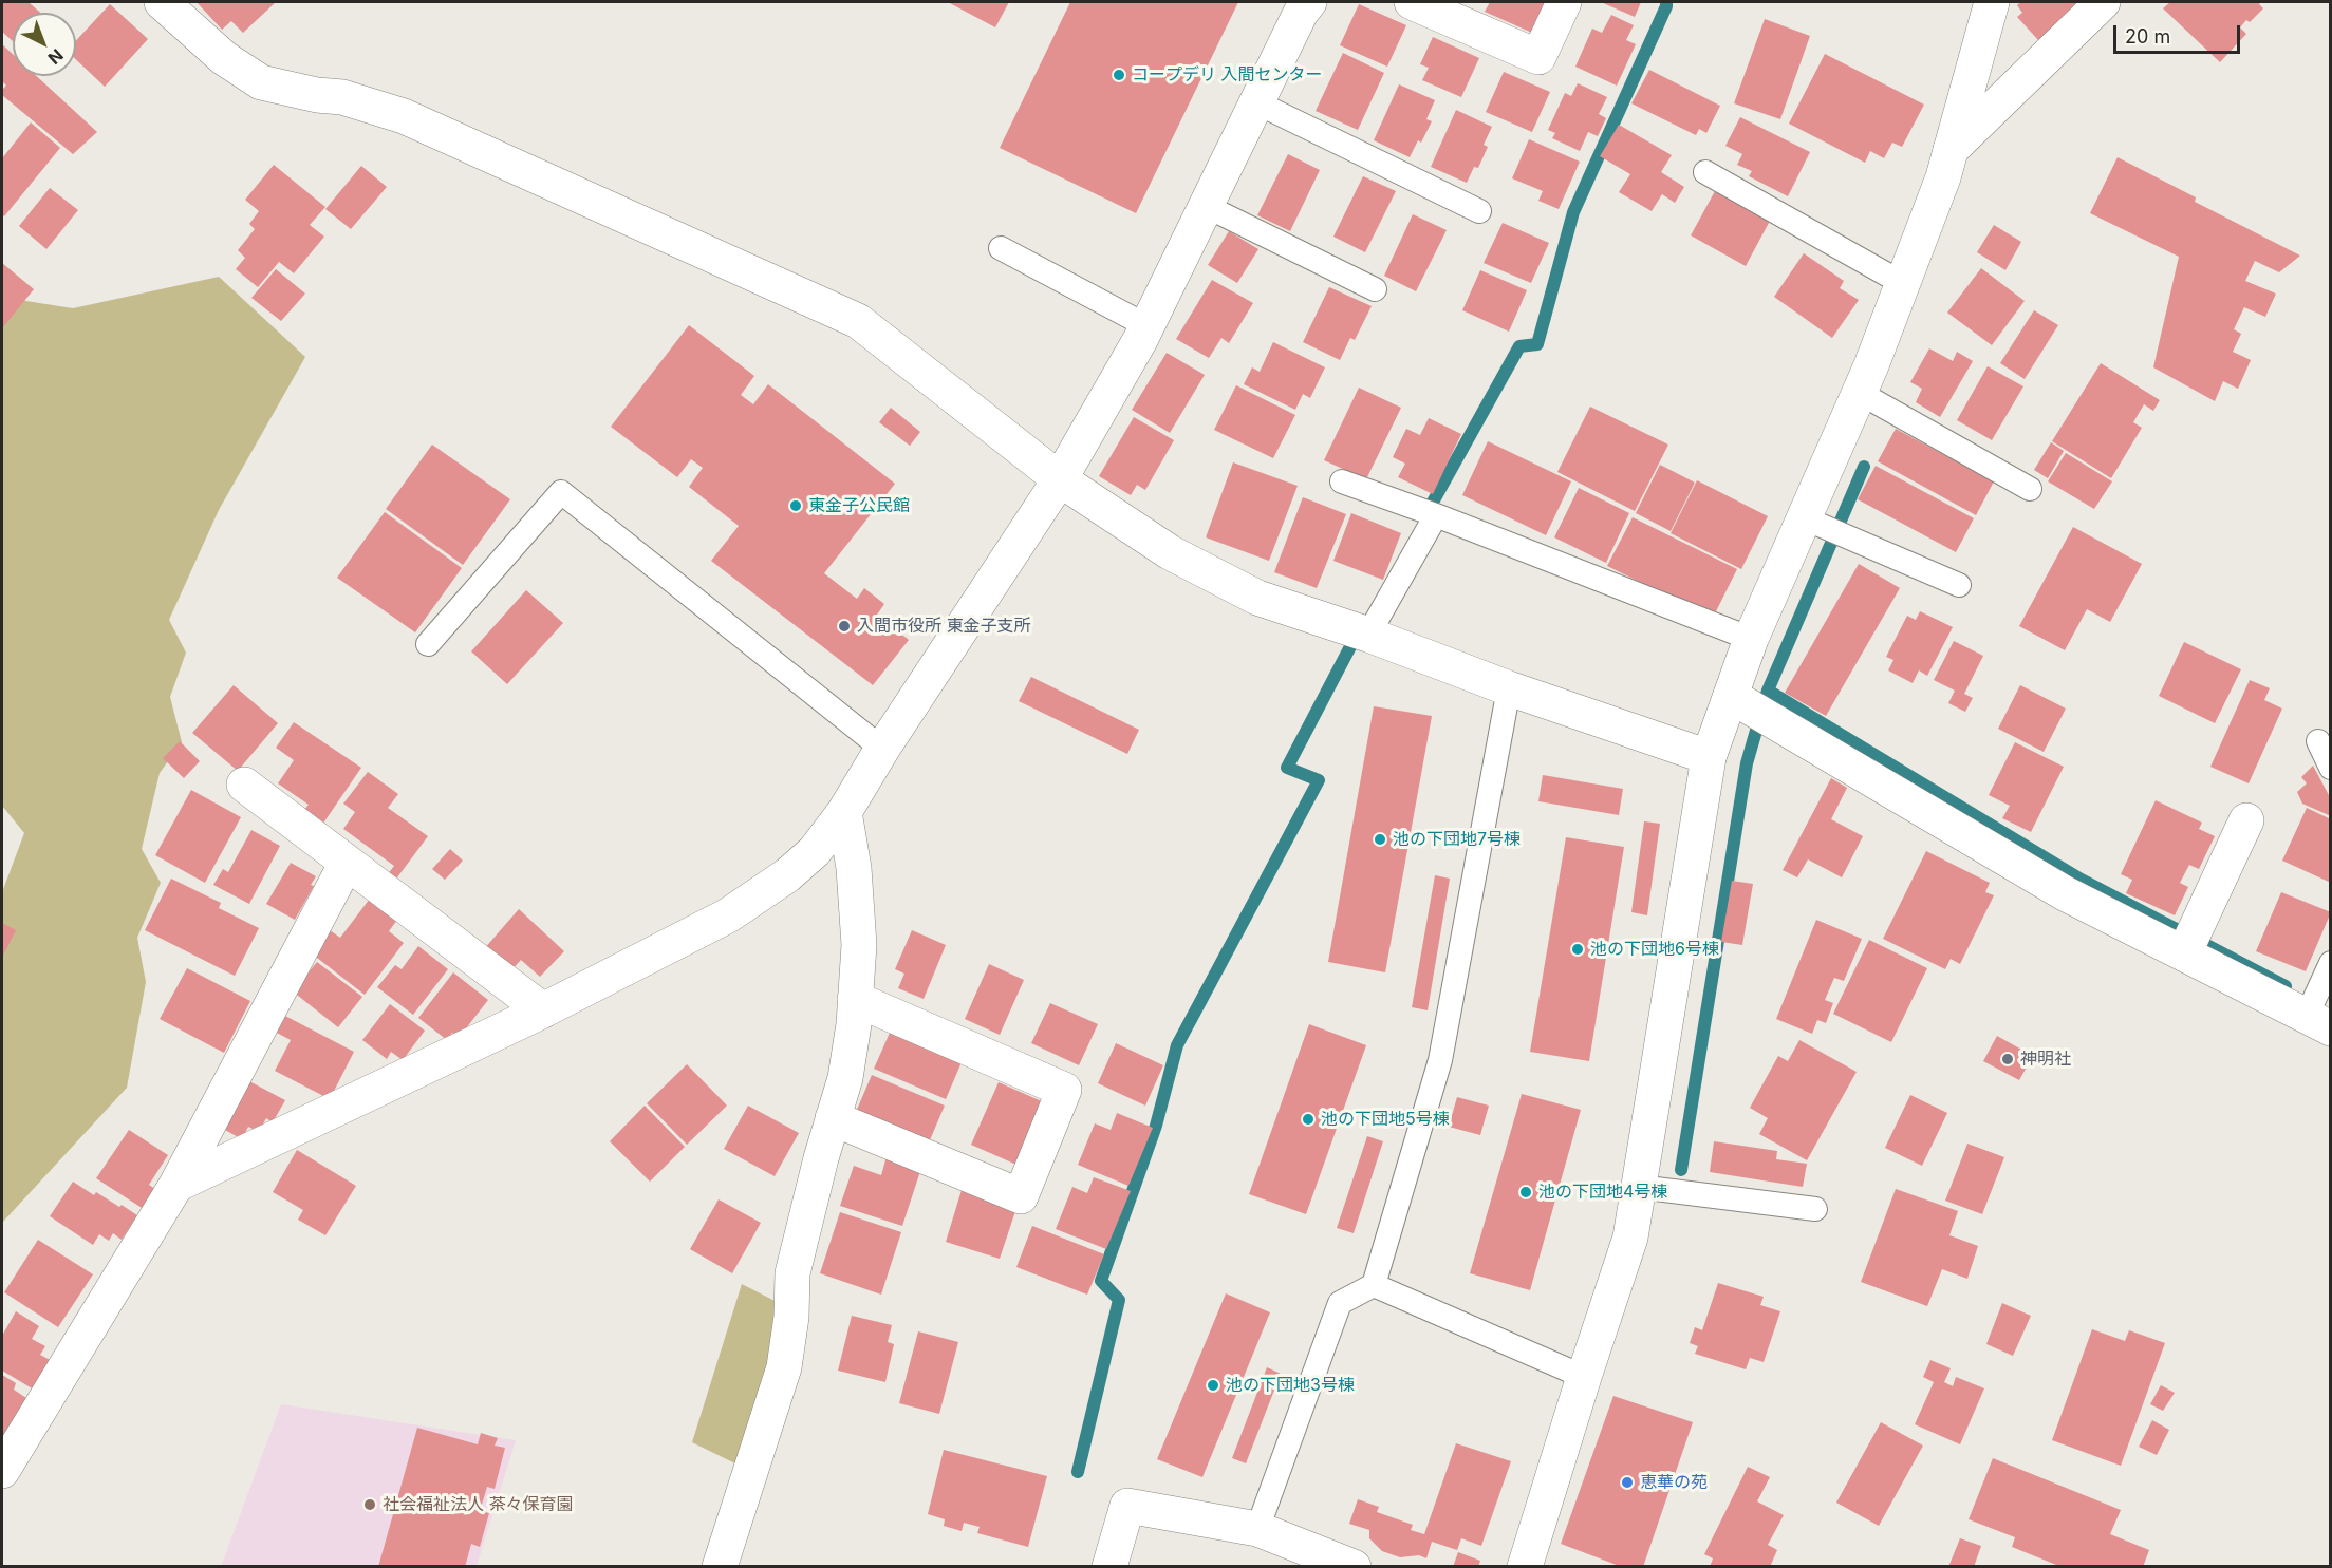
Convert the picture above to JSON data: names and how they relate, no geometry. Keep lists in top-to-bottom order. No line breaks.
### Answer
{"places":["コープデリ 入間センター","東金子公民館","入間市役所 東金子支所","池の下団地7号棟","池の下団地6号棟","神明社","池の下団地5号棟","池の下団地4号棟","池の下団地3号棟","恵華の苑","社会福祉法人 茶々保育園"],"scale_bar":"20 m","north":"bottom right"}
